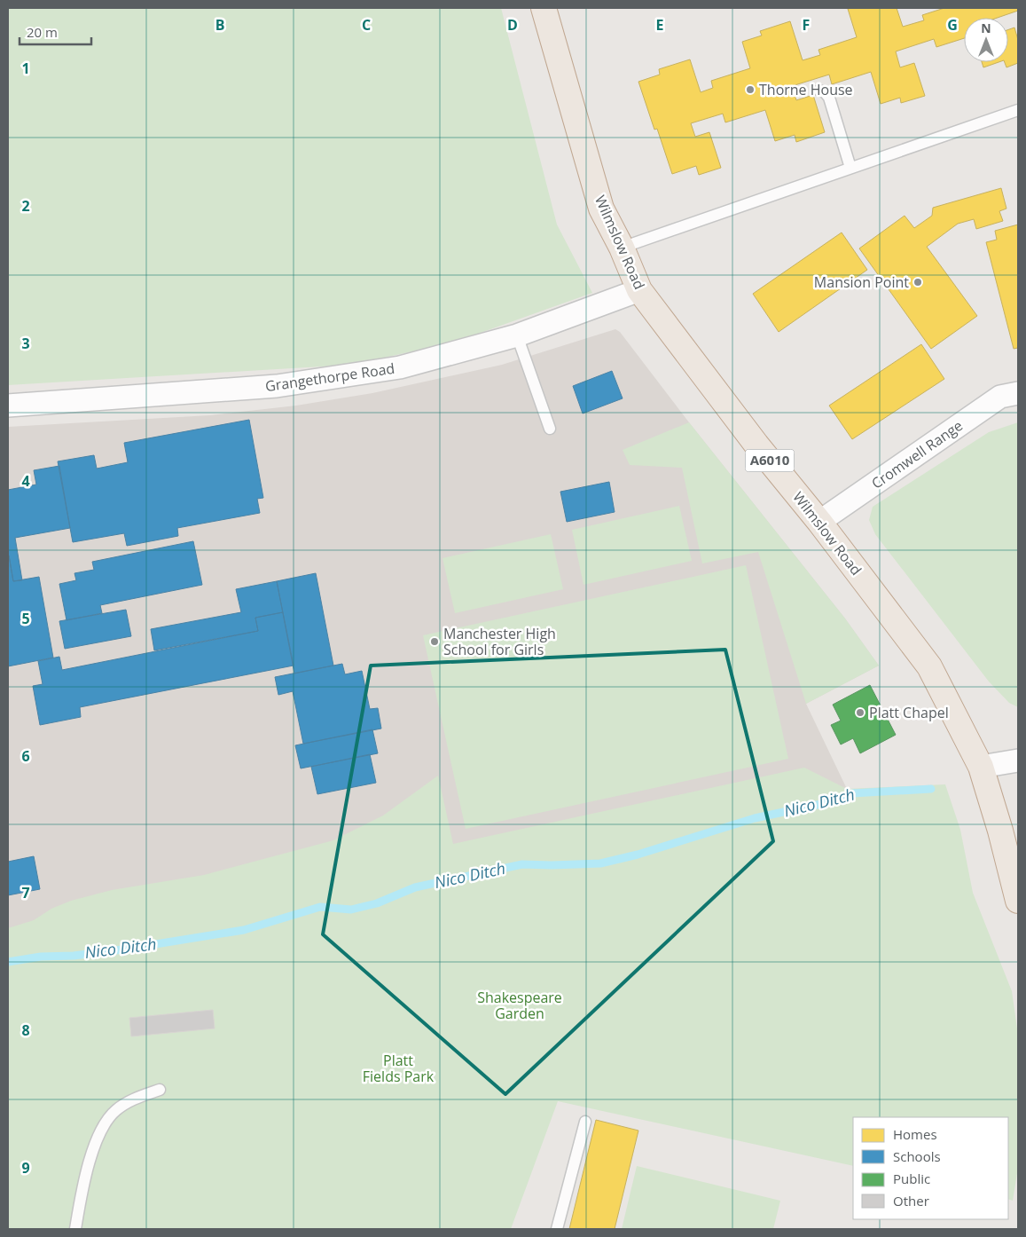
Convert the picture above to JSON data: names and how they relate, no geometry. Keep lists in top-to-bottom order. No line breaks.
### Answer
{"streets":{"highway":["Wilmslow Road","A6010"],"street":["Grangethorpe Road","Cromwell Range"]},"crossings":[["Wilmslow Road","Grangethorpe Road"],["Wilmslow Road","Cromwell Range"]],"water":["Nico Ditch"],"parks":["Shakespeare Garden","Platt Fields Park"],"places":["Thorne House","Mansion Point","Manchester High School for Girls","Platt Chapel"],"legend":["Homes","Schools","Public","Other"],"scale_bar":"20 m","north":"top","grid":{"columns":["B","C","D","E","F","G"],"rows":["1","2","3","4","5","6","7","8","9"]}}
